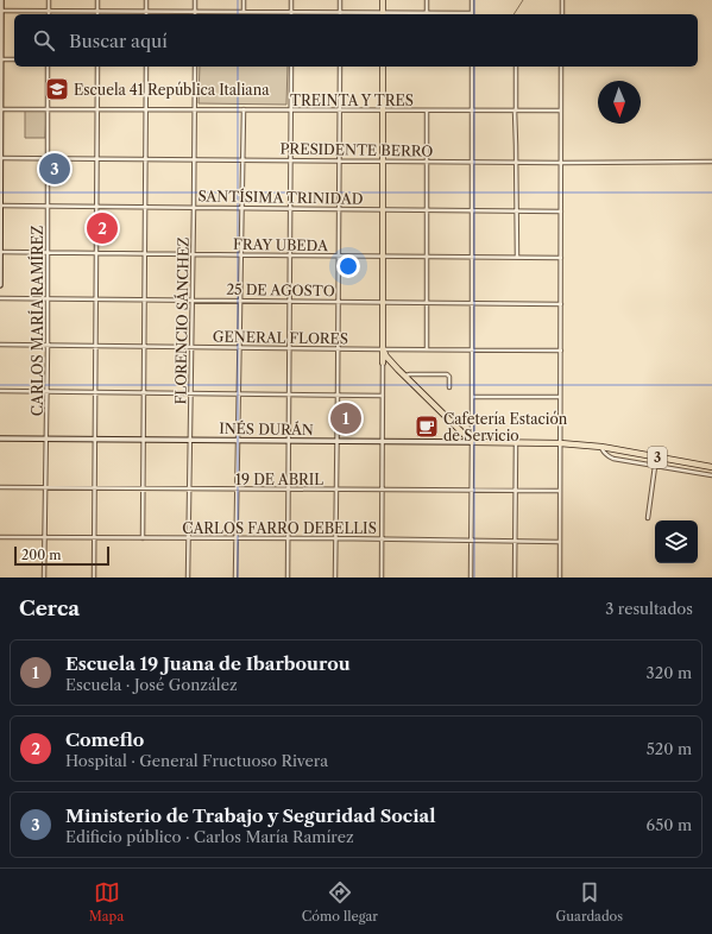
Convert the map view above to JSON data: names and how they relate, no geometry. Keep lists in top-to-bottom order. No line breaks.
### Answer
{"streets":{"highway":["INÉS DURÁN","3"],"street":["TREINTA Y TRES","PRESIDENTE BERRO","SANTÍSIMA TRINIDAD","FRAY UBEDA","25 DE AGOSTO","CARLOS MARÍA RAMÍREZ","FLORENCIO SÁNCHEZ","GENERAL FLORES","19 DE ABRIL","CARLOS FARRO DEBELLIS"]},"crossings":[["TREINTA Y TRES","CARLOS MARÍA RAMÍREZ"],["TREINTA Y TRES","FLORENCIO SÁNCHEZ"],["PRESIDENTE BERRO","CARLOS MARÍA RAMÍREZ"],["PRESIDENTE BERRO","FLORENCIO SÁNCHEZ"],["SANTÍSIMA TRINIDAD","CARLOS MARÍA RAMÍREZ"],["SANTÍSIMA TRINIDAD","FLORENCIO SÁNCHEZ"],["FRAY UBEDA","CARLOS MARÍA RAMÍREZ"],["FRAY UBEDA","FLORENCIO SÁNCHEZ"],["25 DE AGOSTO","CARLOS MARÍA RAMÍREZ"],["25 DE AGOSTO","FLORENCIO SÁNCHEZ"],["CARLOS MARÍA RAMÍREZ","GENERAL FLORES"],["CARLOS MARÍA RAMÍREZ","INÉS DURÁN"],["CARLOS MARÍA RAMÍREZ","19 DE ABRIL"],["CARLOS MARÍA RAMÍREZ","CARLOS FARRO DEBELLIS"],["FLORENCIO SÁNCHEZ","GENERAL FLORES"],["FLORENCIO SÁNCHEZ","INÉS DURÁN"],["FLORENCIO SÁNCHEZ","19 DE ABRIL"],["FLORENCIO SÁNCHEZ","CARLOS FARRO DEBELLIS"],["INÉS DURÁN","3"]],"places":{"school or university":["Escuela 41 República Italiana"],"cafe":["Cafetería Estación de Servicio"]},"scale_bar":"200 m","north":"bottom","page":{"search":"Buscar aquí","pins":["3","2","1"],"scale":"200 m","heading":["Cerca","3 resultados"],"list":[{"mark":"1","name":"Escuela 19 Juana de Ibarbourou","note":"Escuela · José González","value":"320 m"},{"mark":"2","name":"Comeflo","note":"Hospital · General Fructuoso Rivera","value":"520 m"},{"mark":"3","name":"Ministerio de Trabajo y Seguridad Social","note":"Edificio público · Carlos María Ramírez","value":"650 m"}],"nav":["Mapa","Cómo llegar","Guardados"]}}
